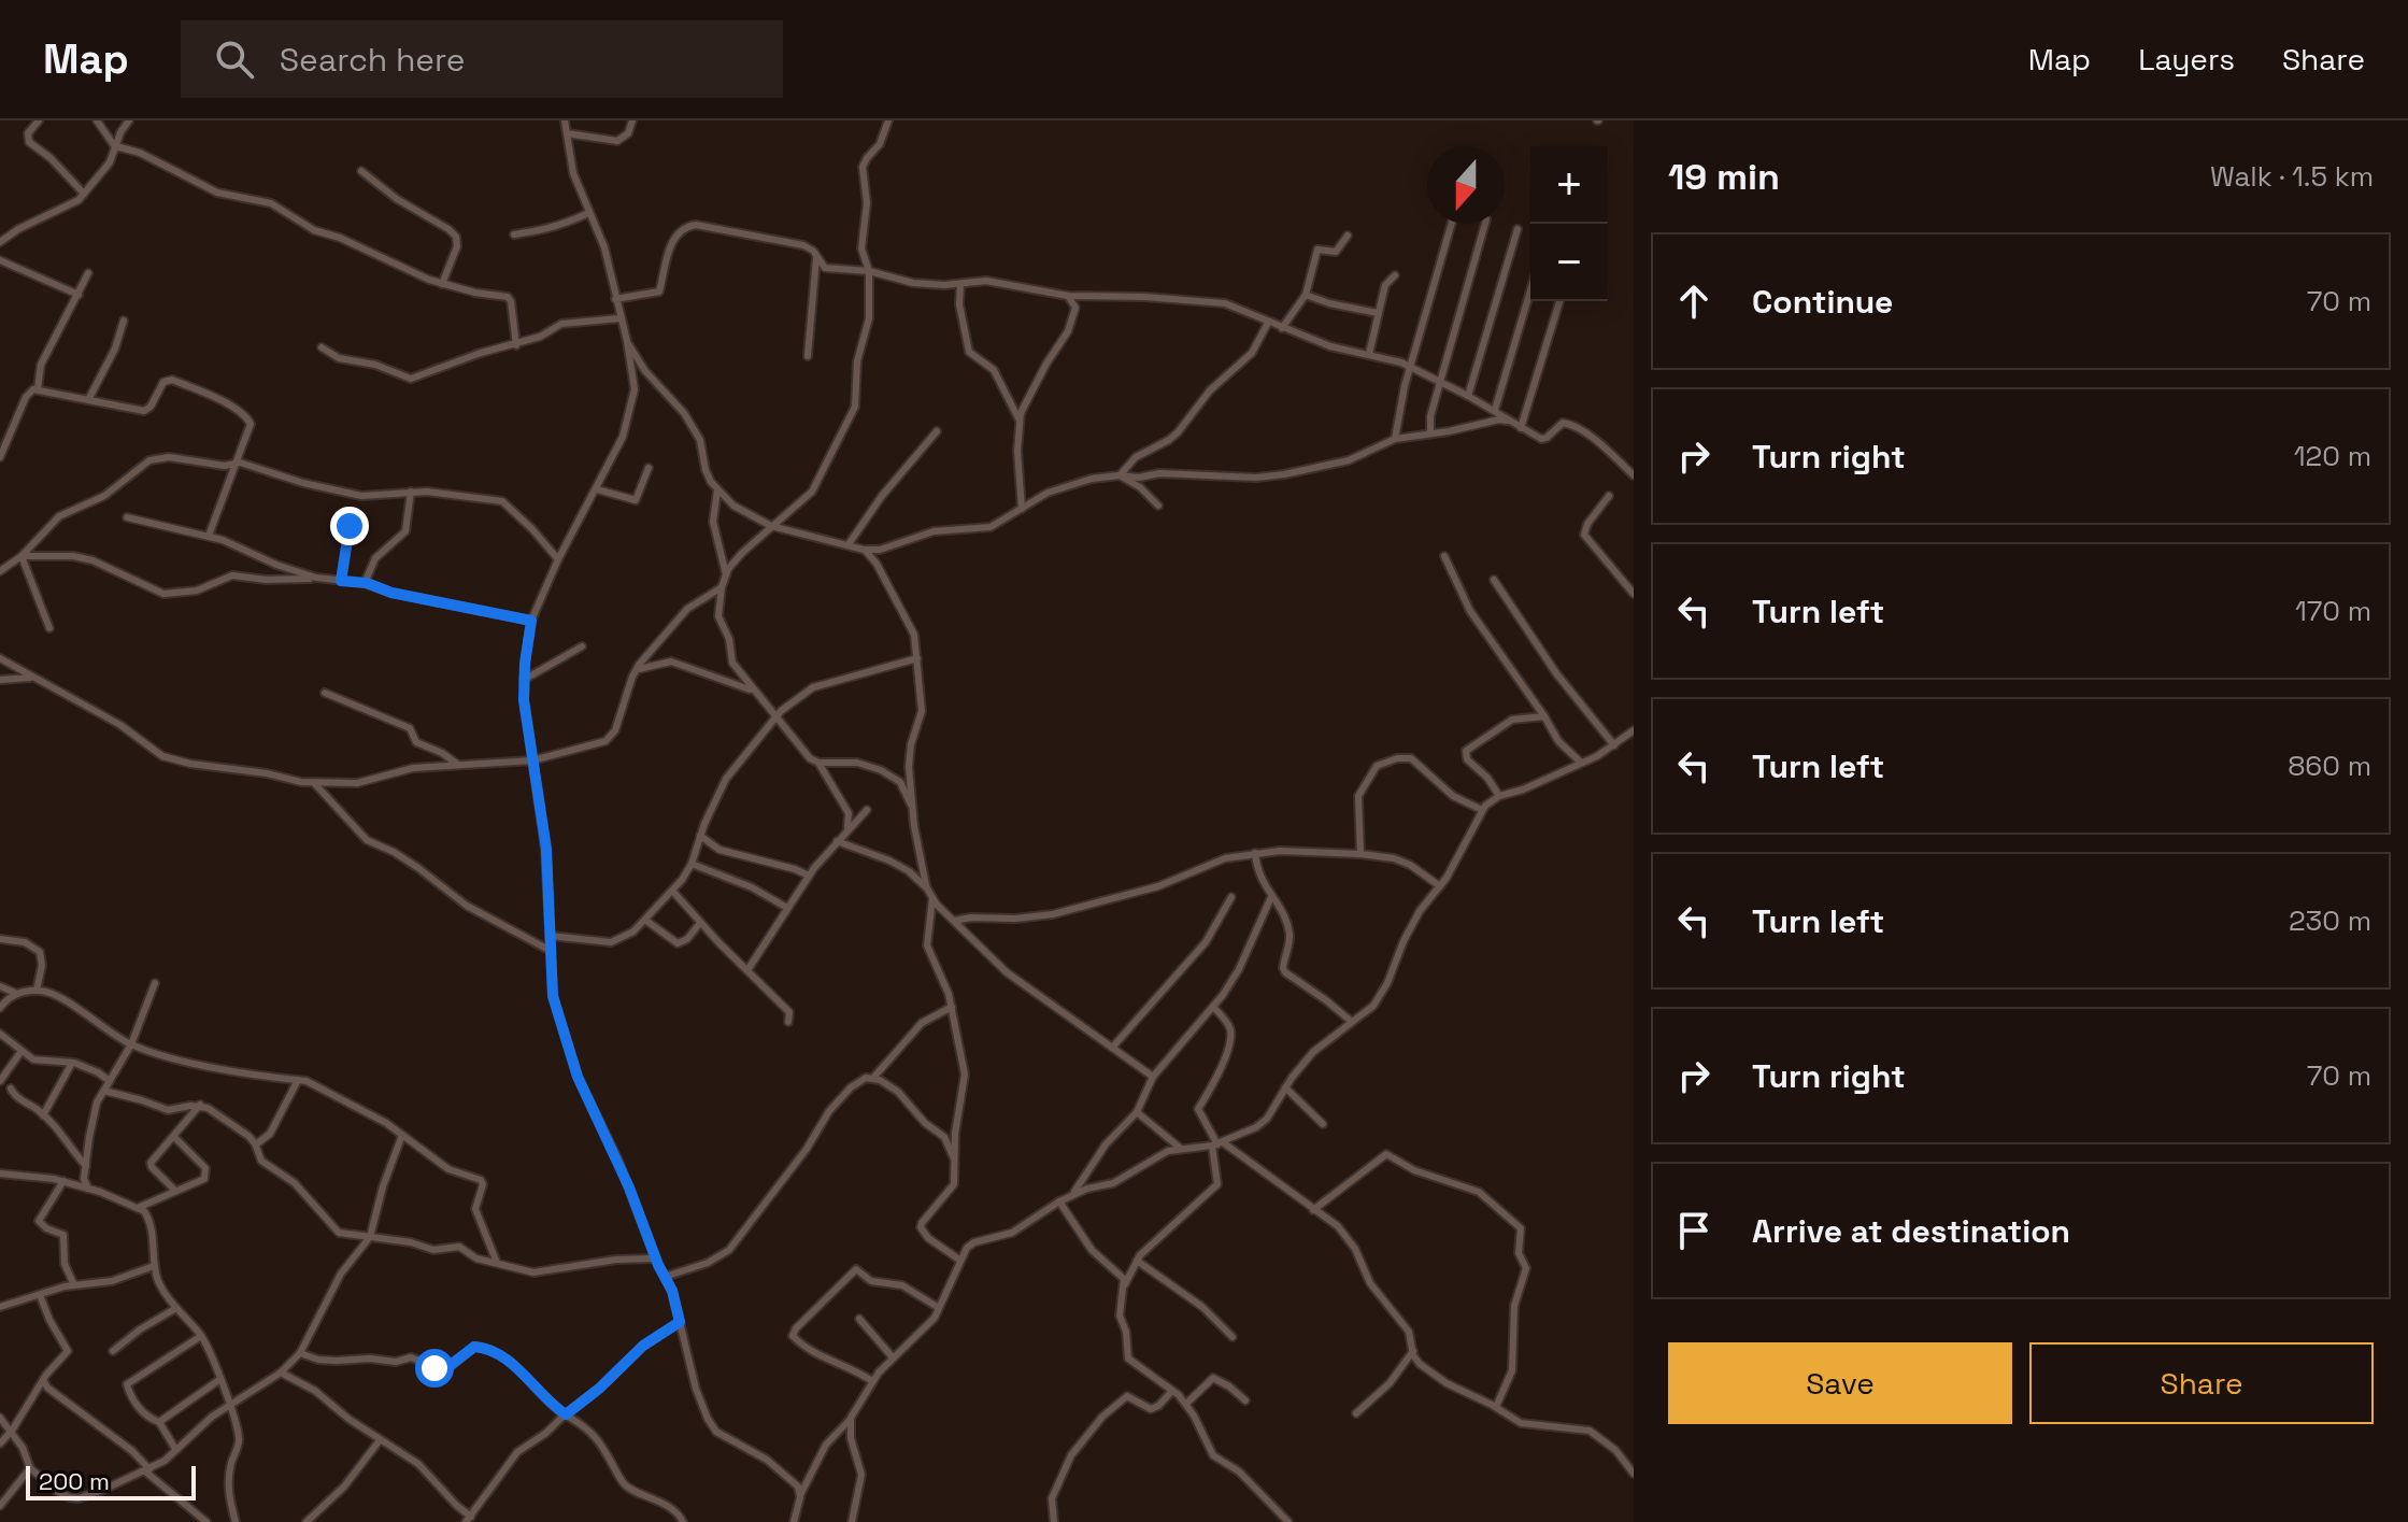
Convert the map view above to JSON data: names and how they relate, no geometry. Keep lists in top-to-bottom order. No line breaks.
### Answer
{"scale_bar":"200 m","north":"bottom","page":{"header":"Map","search":"Search here","nav":["Map","Layers","Share"],"heading":["19 min","Walk · 1.5 km"],"map_buttons":["+","−"],"list":[["Continue","70 m"],["Turn right","120 m"],["Turn left","170 m"],["Turn left","860 m"],["Turn left","230 m"],["Turn right","70 m"],"Arrive at destination"],"buttons":["Save","Share"],"scale":"200 m"}}
